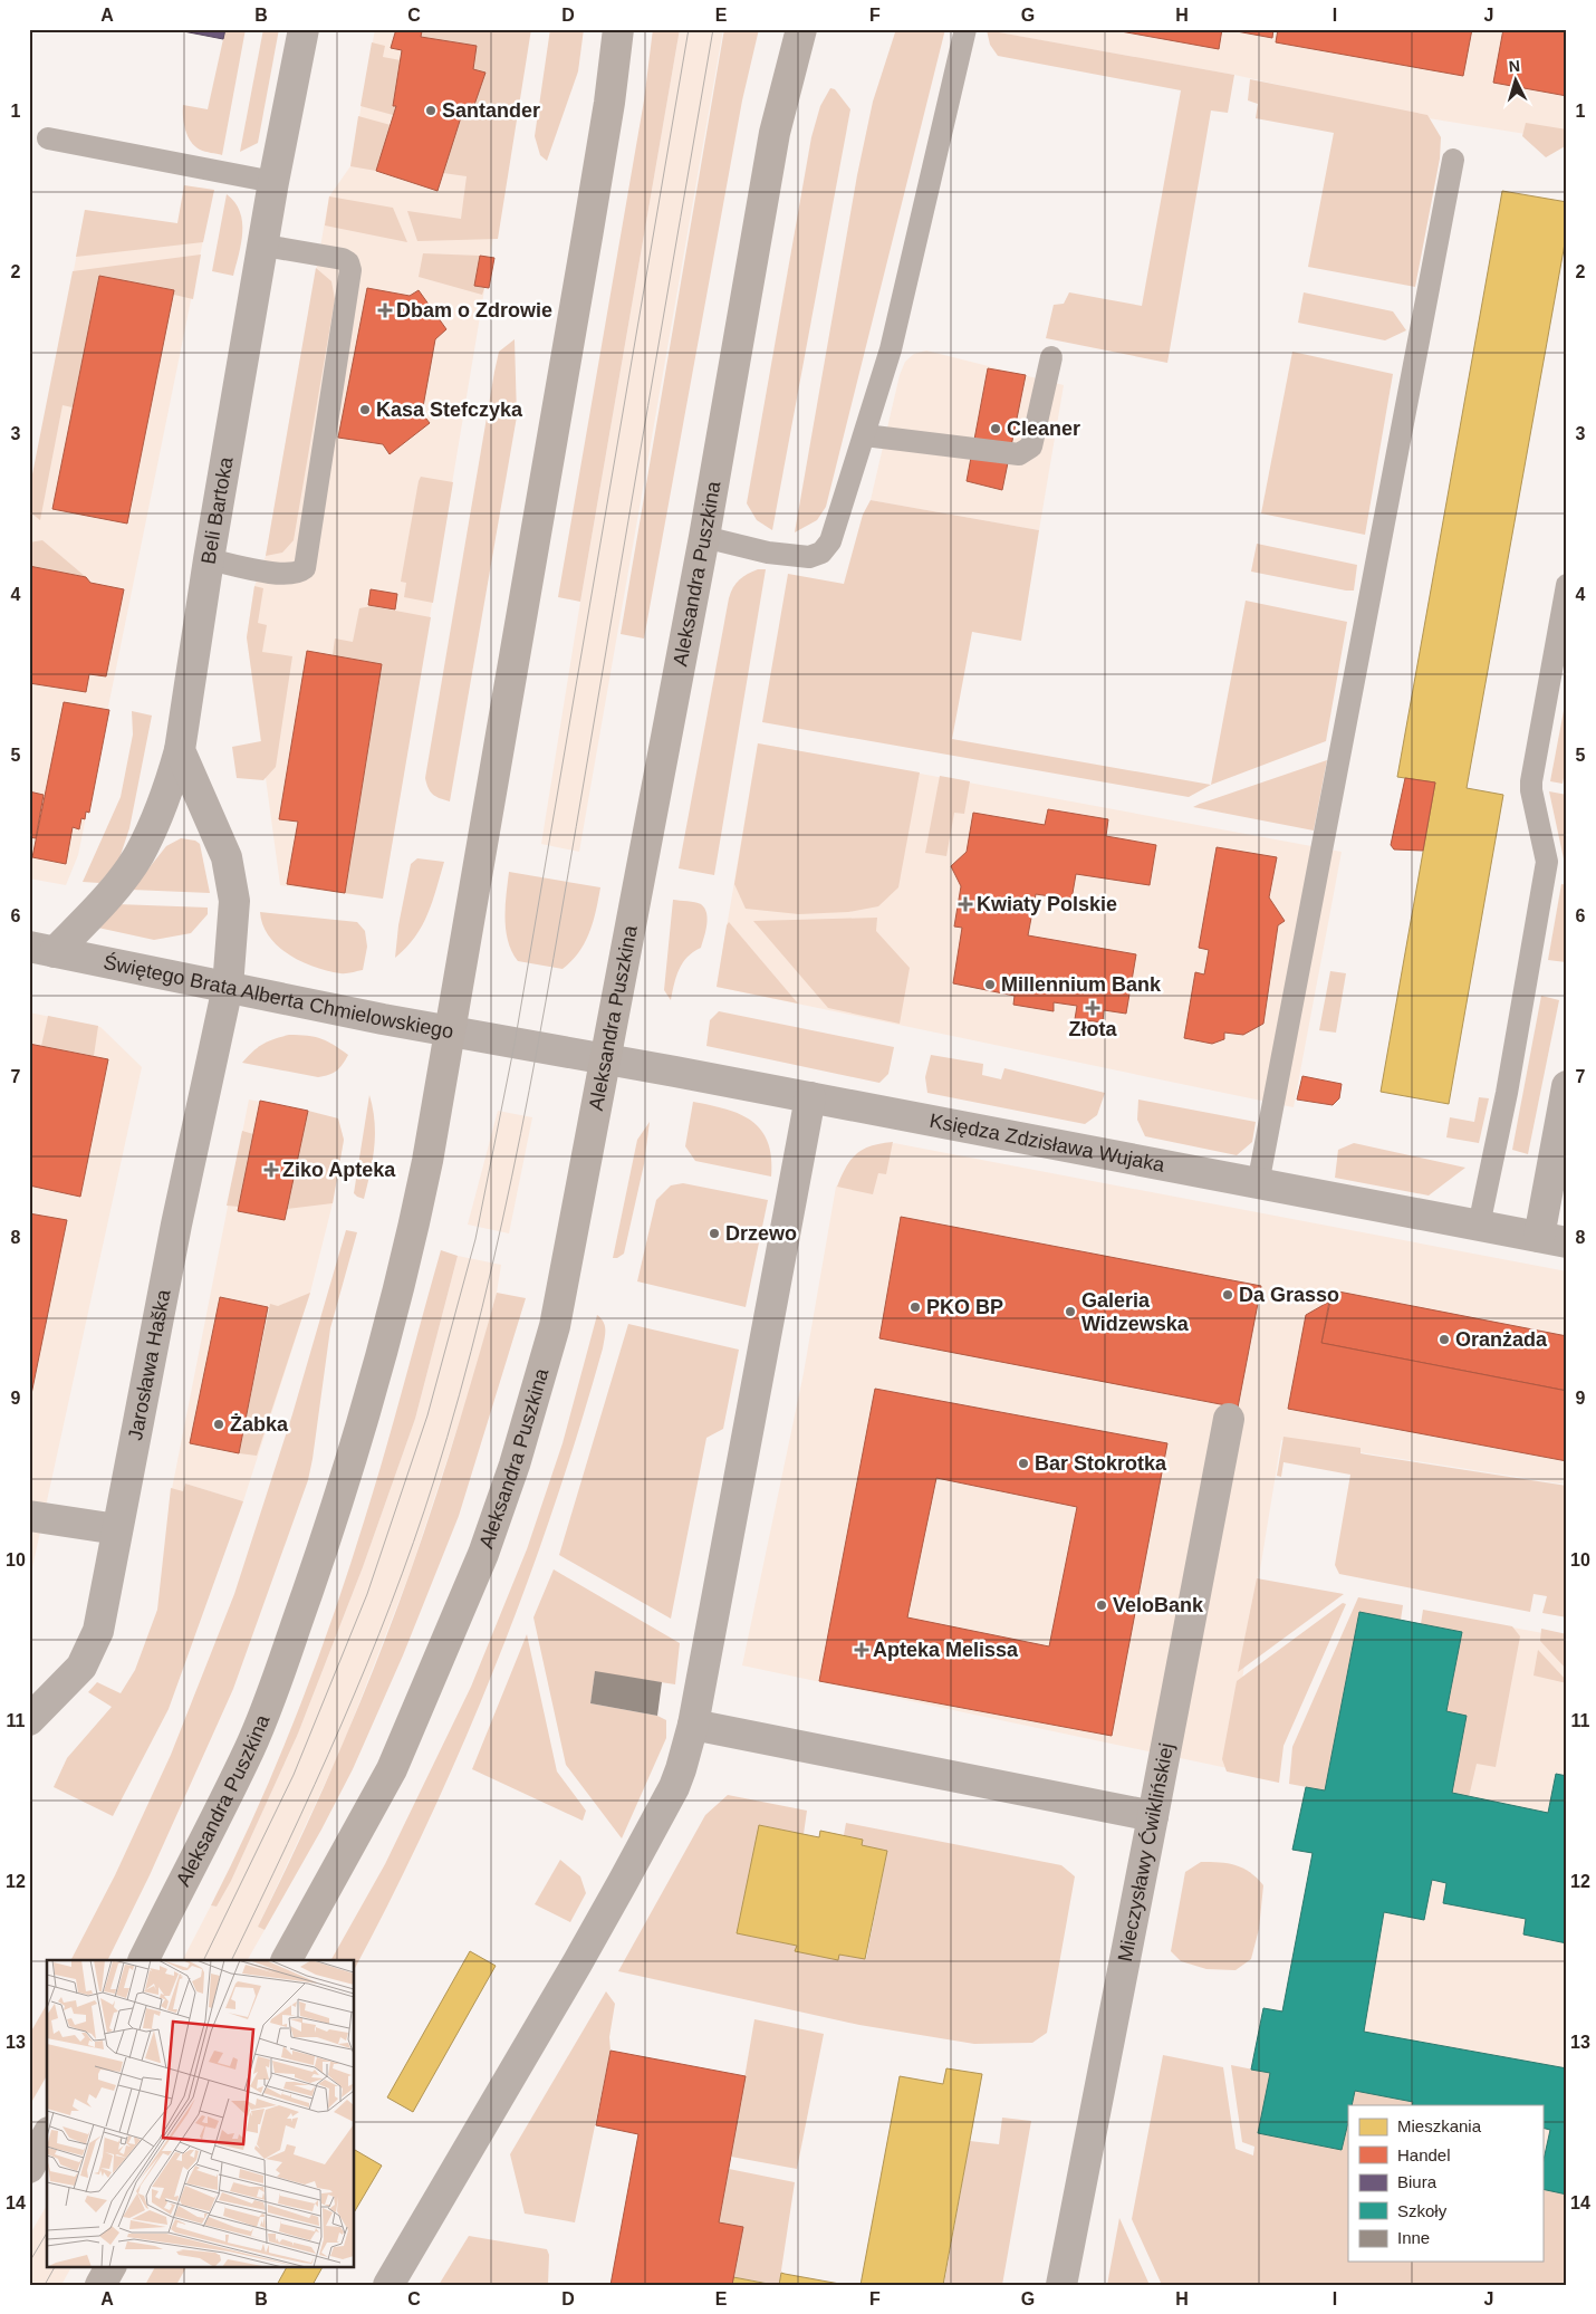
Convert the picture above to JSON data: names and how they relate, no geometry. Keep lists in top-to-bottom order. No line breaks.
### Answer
{"streets":{"main road":["Aleksandra Puszkina"],"street":["Beli Bartoka","Świętego Brata Alberta Chmielowskiego","Księdza Zdzisława Wujaka","Jarosława Haška","Mieczysławy Ćwiklińskiej"]},"crossings":[["Beli Bartoka","Świętego Brata Alberta Chmielowskiego"],["Aleksandra Puszkina","Świętego Brata Alberta Chmielowskiego"],["Aleksandra Puszkina","Księdza Zdzisława Wujaka"],["Świętego Brata Alberta Chmielowskiego","Księdza Zdzisława Wujaka"],["Świętego Brata Alberta Chmielowskiego","Jarosława Haška"]],"places":{"other":["Santander","Kasa Stefczyka","Cleaner","Millennium Bank","Drzewo","Da Grasso","PKO BP","Galeria Widzewska","Oranżada","Żabka","Bar Stokrotka","VeloBank"],"health":["Dbam o Zdrowie","Kwiaty Polskie","Złota","Ziko Apteka","Apteka Melissa"]},"legend":["Mieszkania","Handel","Biura","Szkoły","Inne"],"north":"top","grid":{"columns":["A","B","C","D","E","F","G","H","I","J"],"rows":["1","2","3","4","5","6","7","8","9","10","11","12","13","14"]}}
